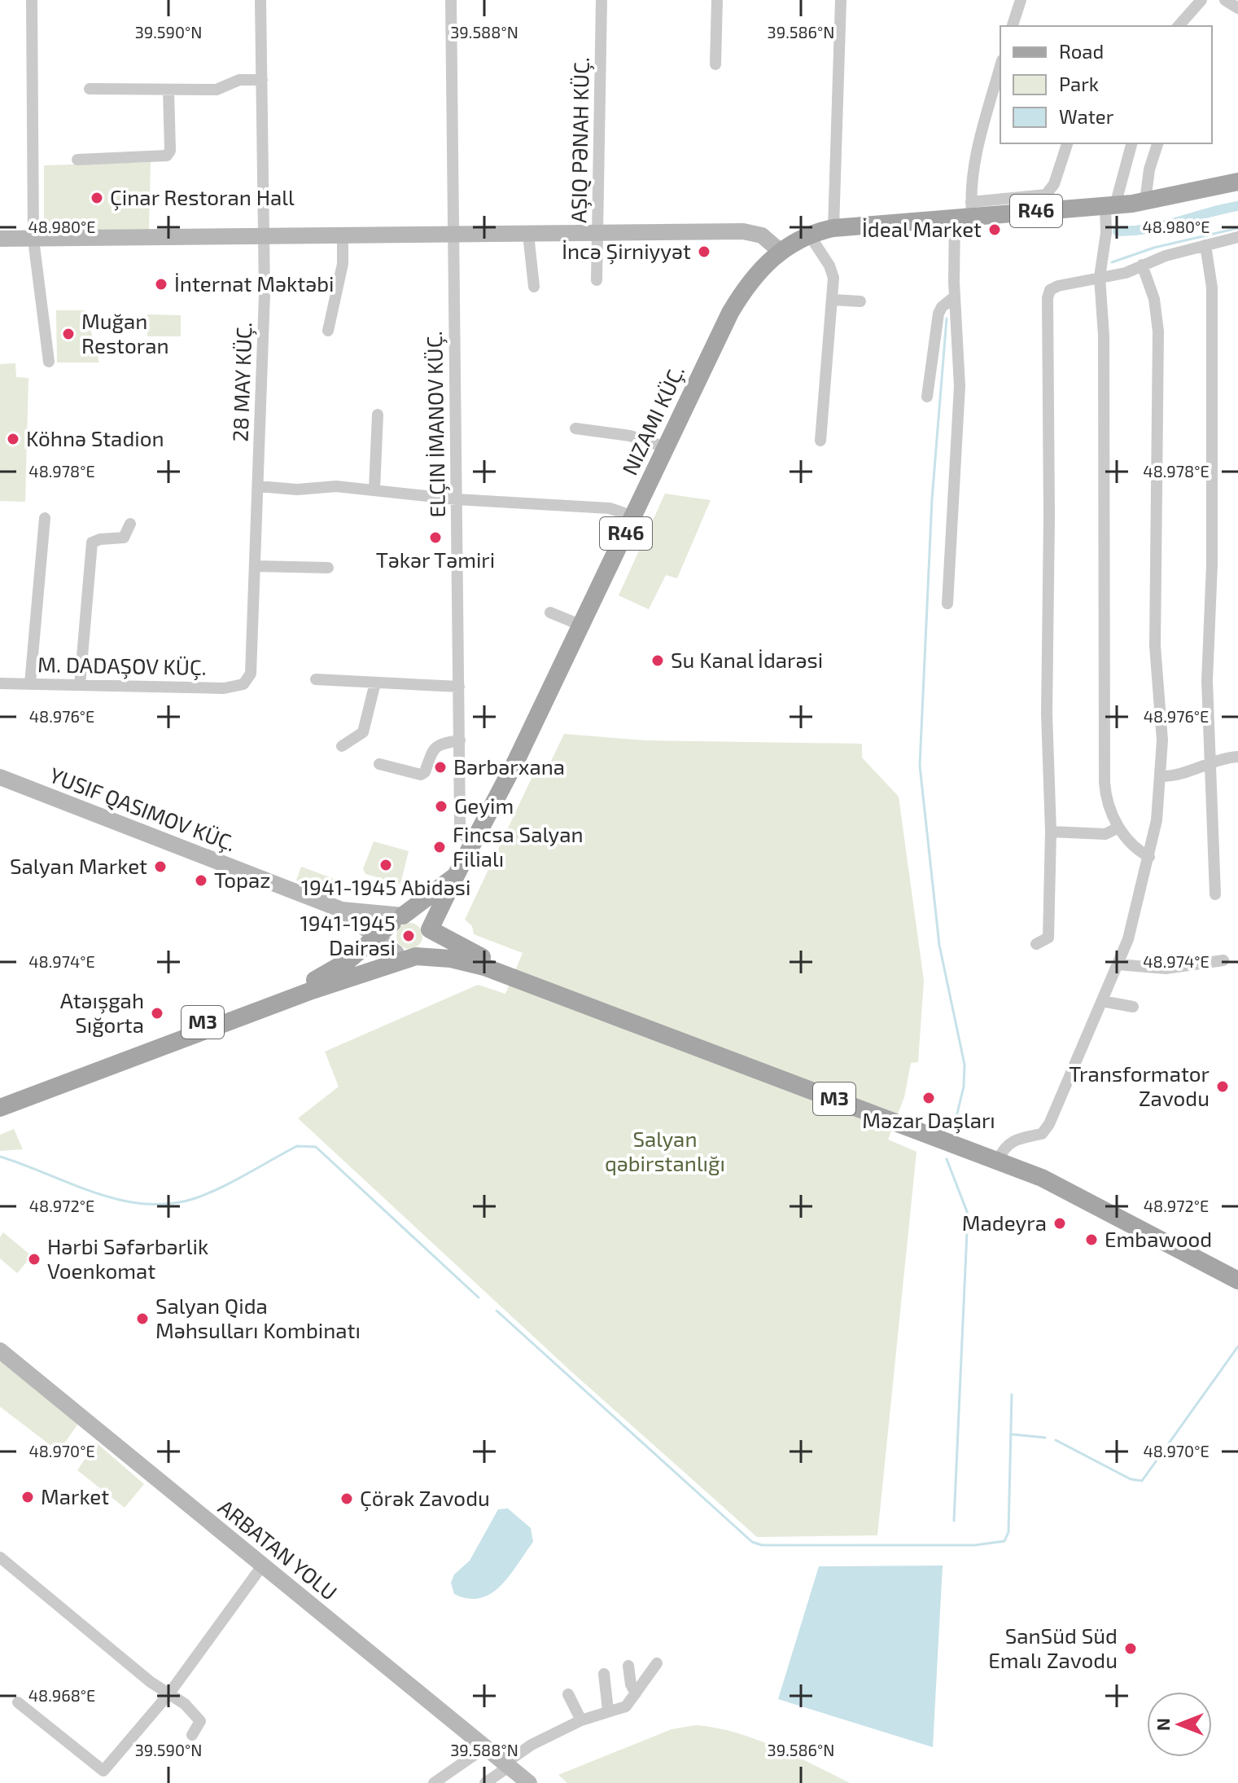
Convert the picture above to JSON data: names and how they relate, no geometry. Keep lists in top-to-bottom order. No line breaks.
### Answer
{"streets":{"main road":["R46","NIZAMI KÜÇ.","M3"],"street":["28 MAY KÜÇ.","ELÇIN İMANOV KÜÇ.","M. DADAŞOV KÜÇ.","ARBATAN YOLU"]},"crossings":[["R46","NIZAMI KÜÇ."],["28 MAY KÜÇ.","M. DADAŞOV KÜÇ."],["NIZAMI KÜÇ.","ELÇIN İMANOV KÜÇ."],["NIZAMI KÜÇ.","M3"]],"parks":["Salyan qəbirstanlığı"],"places":["Çinar Restoran Hall","İdeal Market","İncə Şirniyyət","İnternat Məktəbi","Muğan Restoran","Köhnə Stadion","Təkər Təmiri","Su Kanal İdarəsi","Bərbərxana","Geyim","Fincsa Salyan Filialı","1941-1945 Abidəsi","Salyan Market","Topaz","1941-1945 Dairəsi","Atəışgah Sığorta","Transformator Zavodu","Məzar Daşları","Madeyra","Embawood","Hərbi Səfərbərlik Voenkomat","Salyan Qida Məhsulları Kombinatı","Market","Çörək Zavodu","SanSüd Süd Emalı Zavodu"],"legend":["Road","Park","Water"],"north":"left","coordinates":["39.590°N","39.588°N","39.586°N","48.980°E","48.978°E","48.976°E","48.974°E","48.972°E","48.970°E","48.968°E"]}
